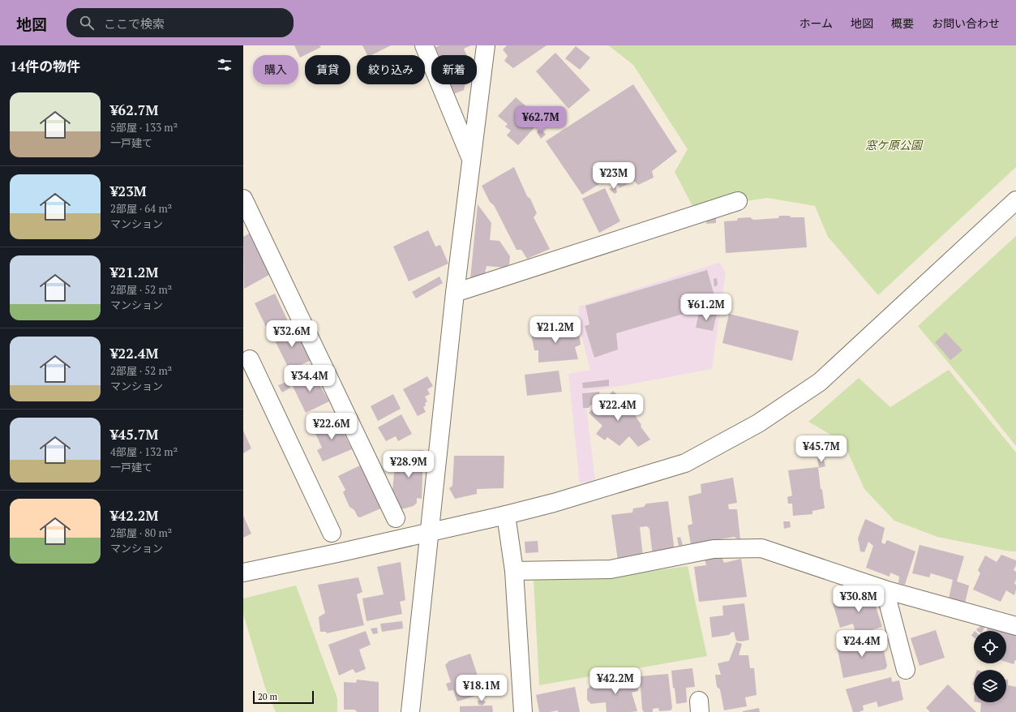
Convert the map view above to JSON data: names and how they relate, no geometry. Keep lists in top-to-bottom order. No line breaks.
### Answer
{"parks":["窓ケ原公園"],"scale_bar":"20 m","page":{"header":"地図","search":"ここで検索","nav":["ホーム","地図","概要","お問い合わせ"],"heading":"14件の物件","chip":["購入","賃貸","絞り込み","新着"],"list":[{"name":"¥62.7M","note":"5部屋 · 133 m² · 一戸建て"},{"name":"¥23M","note":"2部屋 · 64 m² · マンション"},{"name":"¥21.2M","note":"2部屋 · 52 m² · マンション"},{"name":"¥22.4M","note":"2部屋 · 52 m² · マンション"},{"name":"¥45.7M","note":"4部屋 · 132 m² · 一戸建て"},{"name":"¥42.2M","note":"2部屋 · 80 m² · マンション"}],"price":["¥62.7M","¥23M","¥61.2M","¥21.2M","¥32.6M","¥34.4M","¥22.4M","¥22.6M","¥45.7M","¥28.9M","¥30.8M","¥24.4M","¥42.2M","¥18.1M"],"scale":"20 m"}}
